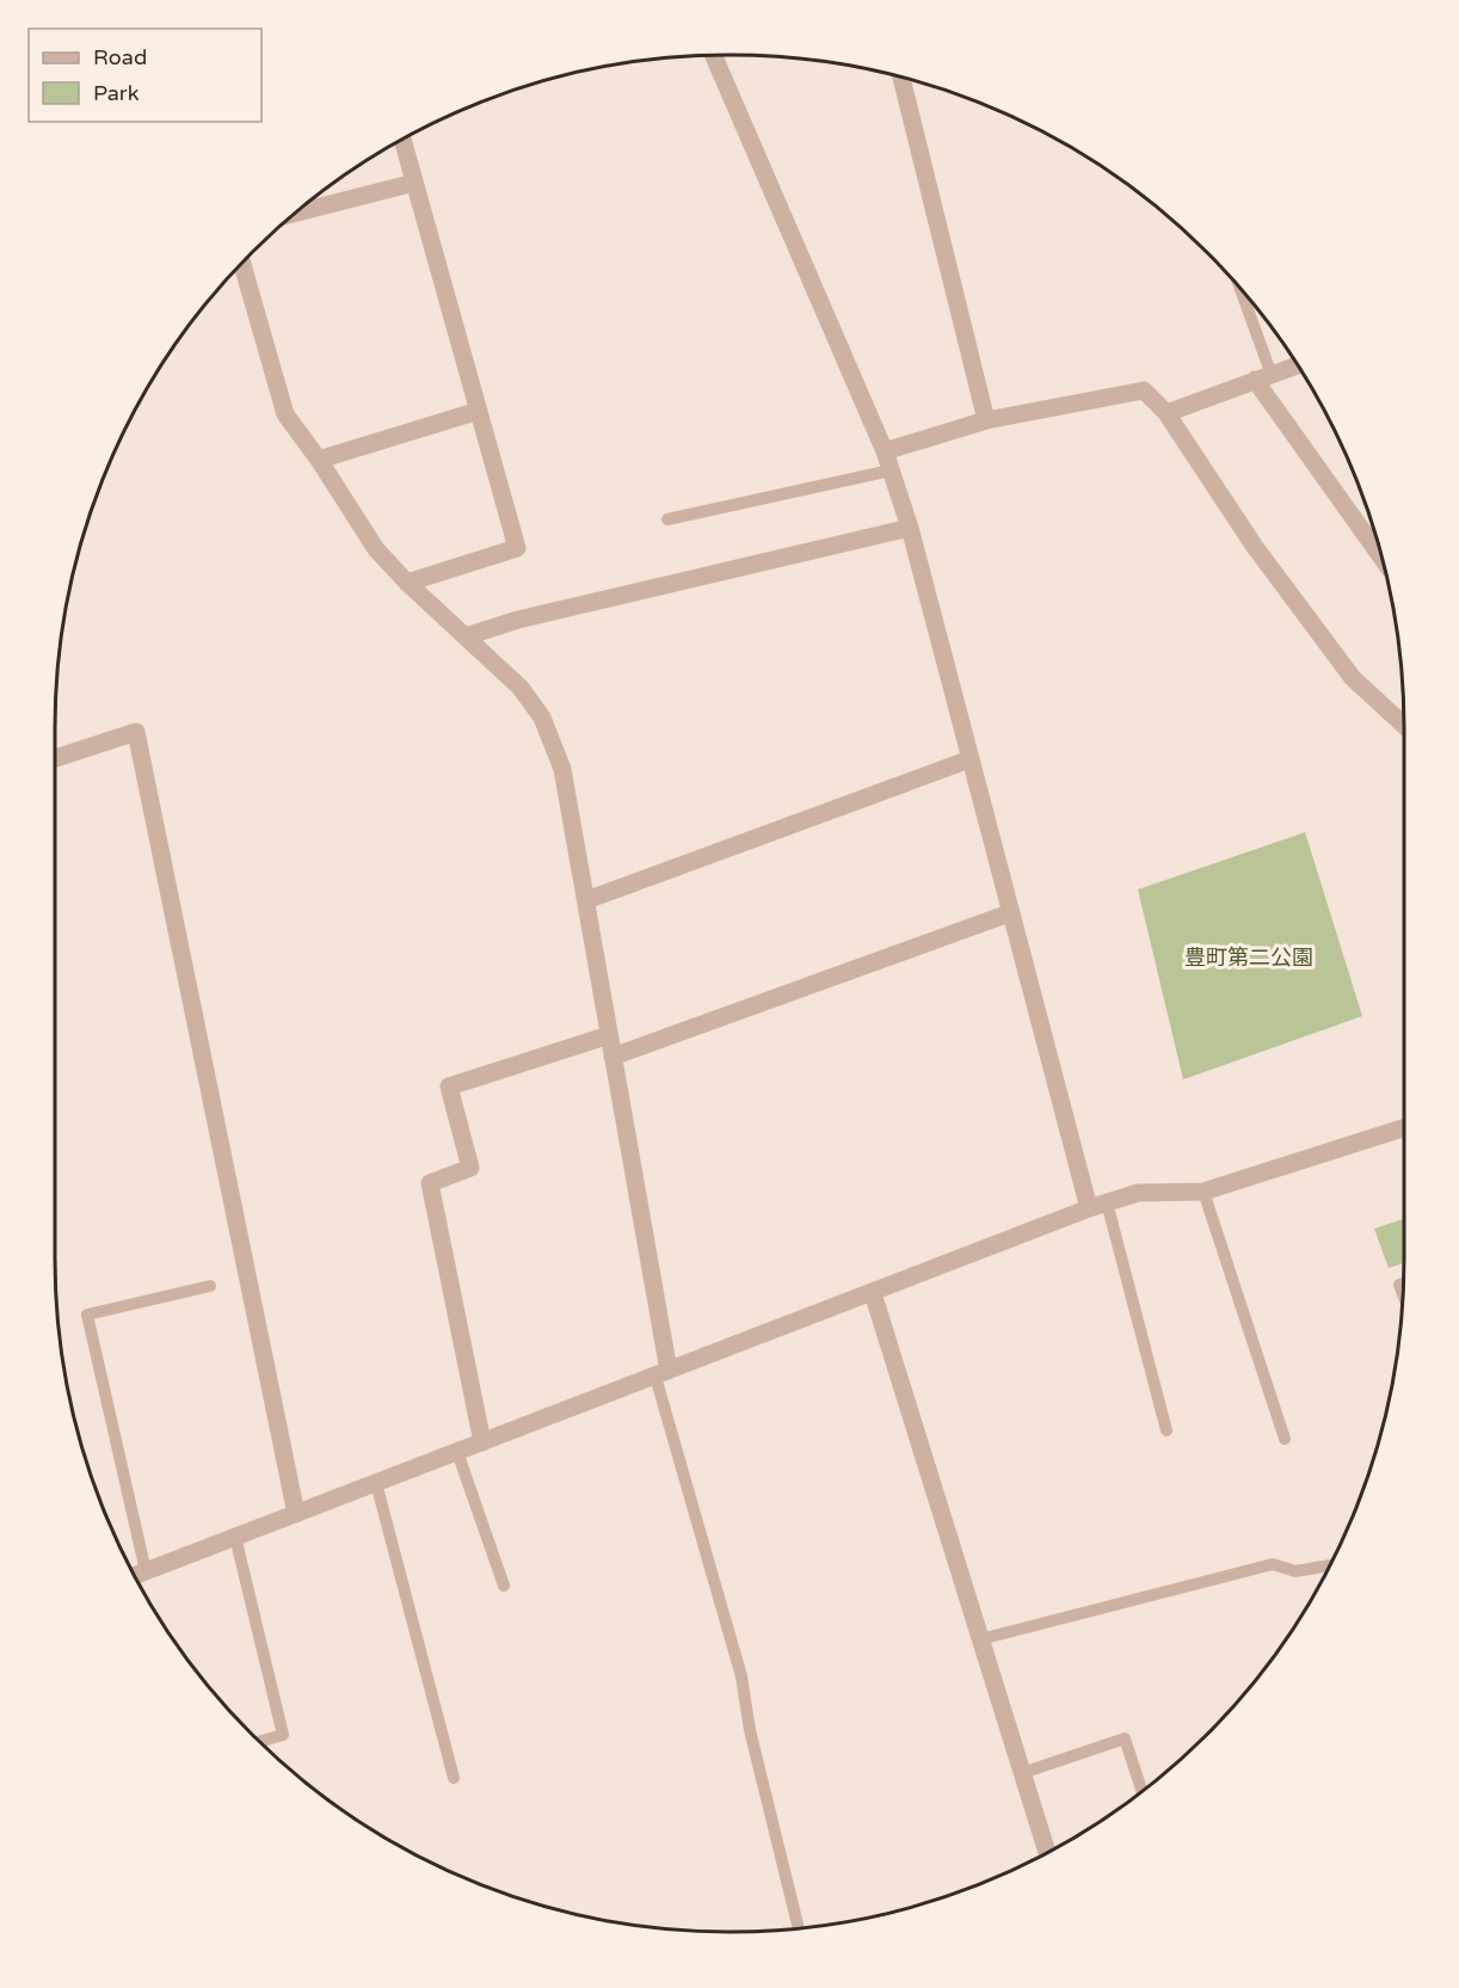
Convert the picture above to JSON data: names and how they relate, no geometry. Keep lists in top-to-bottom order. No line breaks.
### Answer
{"parks":["豊町第二公園"],"legend":["Road","Park"]}
